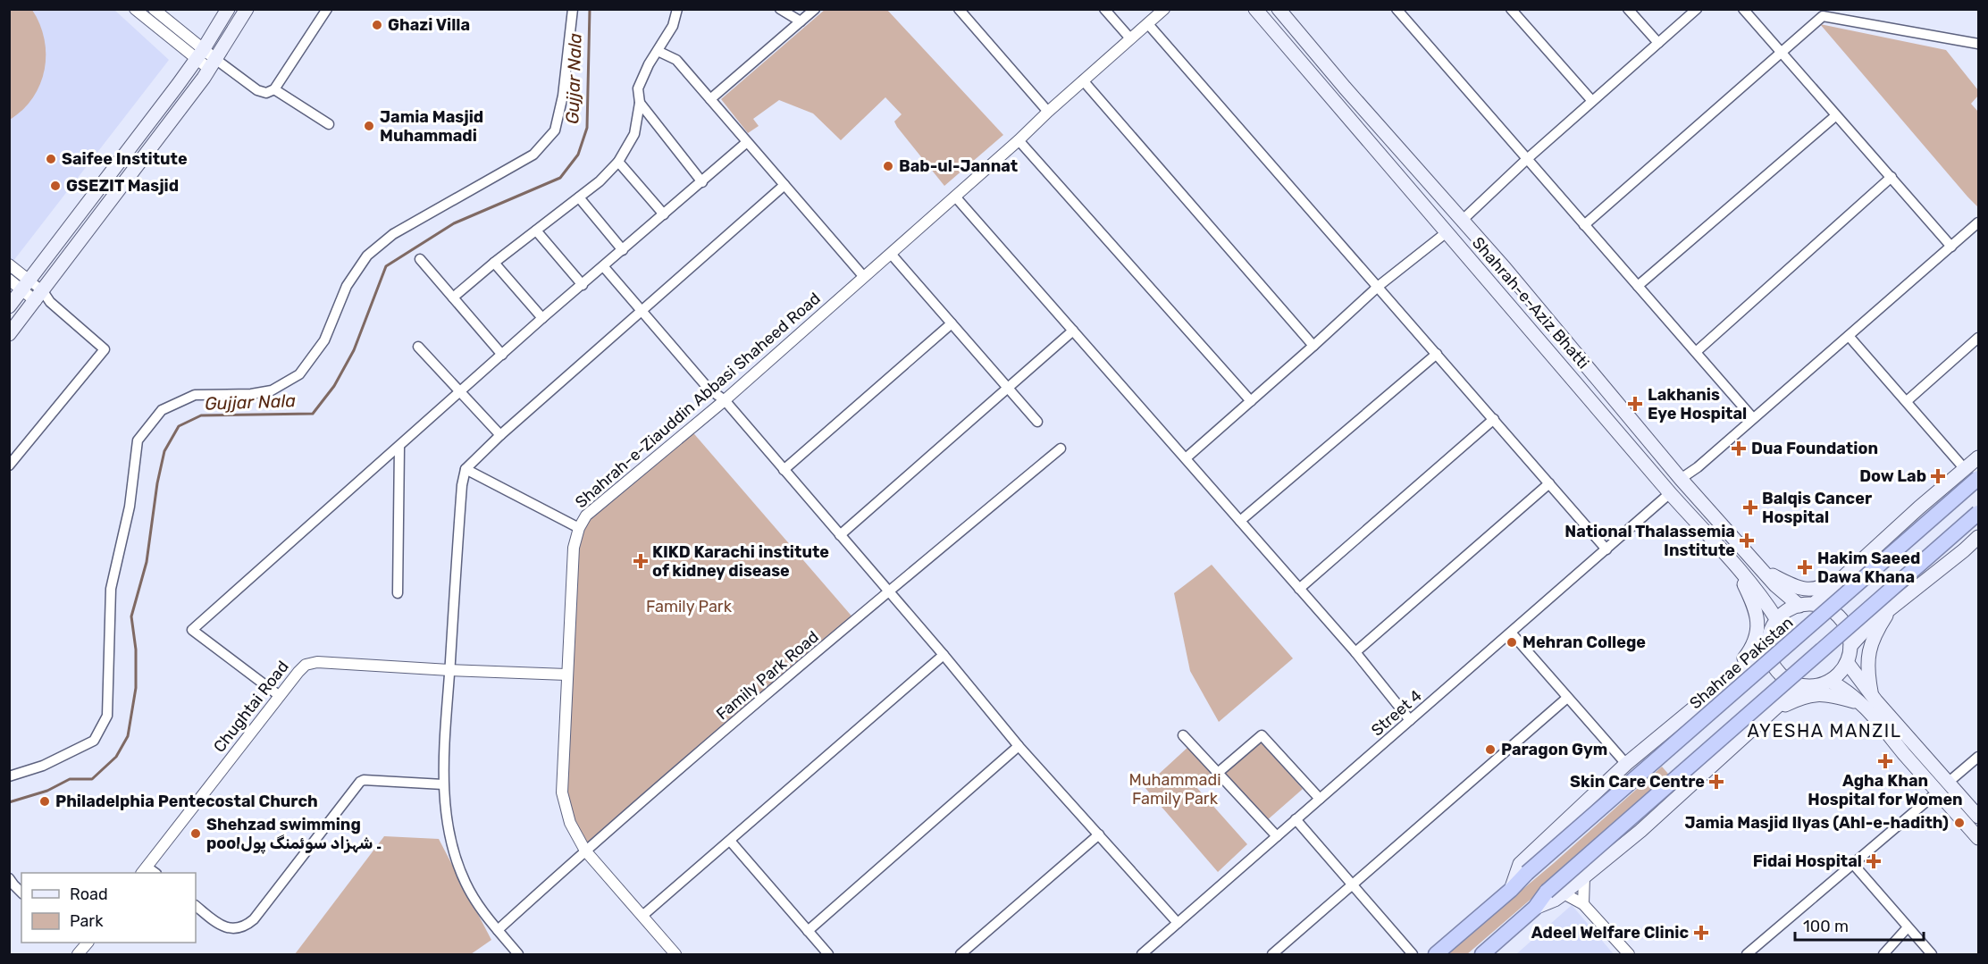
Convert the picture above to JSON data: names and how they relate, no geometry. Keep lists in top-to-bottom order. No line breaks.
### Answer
{"streets":{"highway":["Shahrae Pakistan"],"main road":["Shahrah-e-Aziz Bhatti"],"street":["Shahrah-e-Ziauddin Abbasi Shaheed Road","Family Park Road","Chughtai Road","Street 4"]},"crossings":[["Shahrah-e-Aziz Bhatti","Street 4"],["Shahrah-e-Ziauddin Abbasi Shaheed Road","Family Park Road"],["Shahrah-e-Ziauddin Abbasi Shaheed Road","Chughtai Road"]],"districts":["AYESHA MANZIL"],"water":["Gujjar Nala"],"parks":["Family Park","Muhammadi Family Park"],"places":{"other":["Ghazi Villa","Jamia Masjid Muhammadi","Saifee Institute","Bab-ul-Jannat","GSEZIT Masjid","Mehran College","Paragon Gym","Philadelphia Pentecostal Church","Jamia Masjid Ilyas (Ahl-e-hadith)","Shehzad swimming pool۔ شہزاد سوئمنگ پول"],"health":["Lakhanis Eye Hospital","Dua Foundation","Dow Lab","Balqis Cancer Hospital","National Thalassemia Institute","KIKD Karachi institute of kidney disease","Hakim Saeed Dawa Khana","Agha Khan Hospital for Women","Skin Care Centre","Fidai Hospital","Adeel Welfare Clinic"]},"legend":["Road","Park"],"scale_bar":"100 m"}
